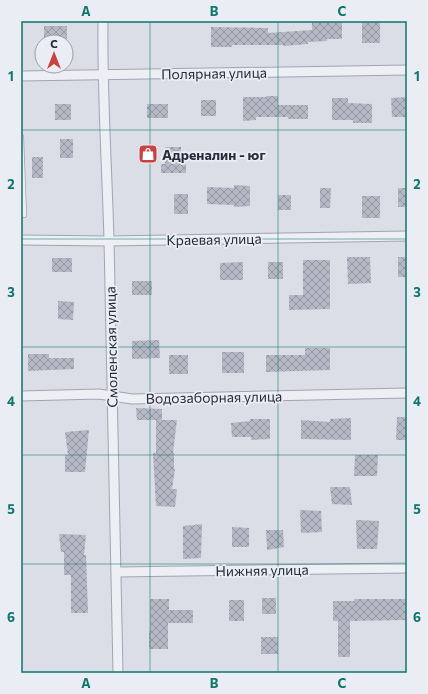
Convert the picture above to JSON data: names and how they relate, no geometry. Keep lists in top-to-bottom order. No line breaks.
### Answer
{"streets":{"street":["Полярная улица","Краевая улица","Смоленская улица","Водозаборная улица","Нижняя улица"]},"crossings":[["Полярная улица","Смоленская улица"],["Краевая улица","Смоленская улица"],["Смоленская улица","Водозаборная улица"],["Смоленская улица","Нижняя улица"]],"places":{"shop":["Адреналин - юг"]},"north":"top","grid":{"columns":["A","B","C"],"rows":["1","2","3","4","5","6"]}}
